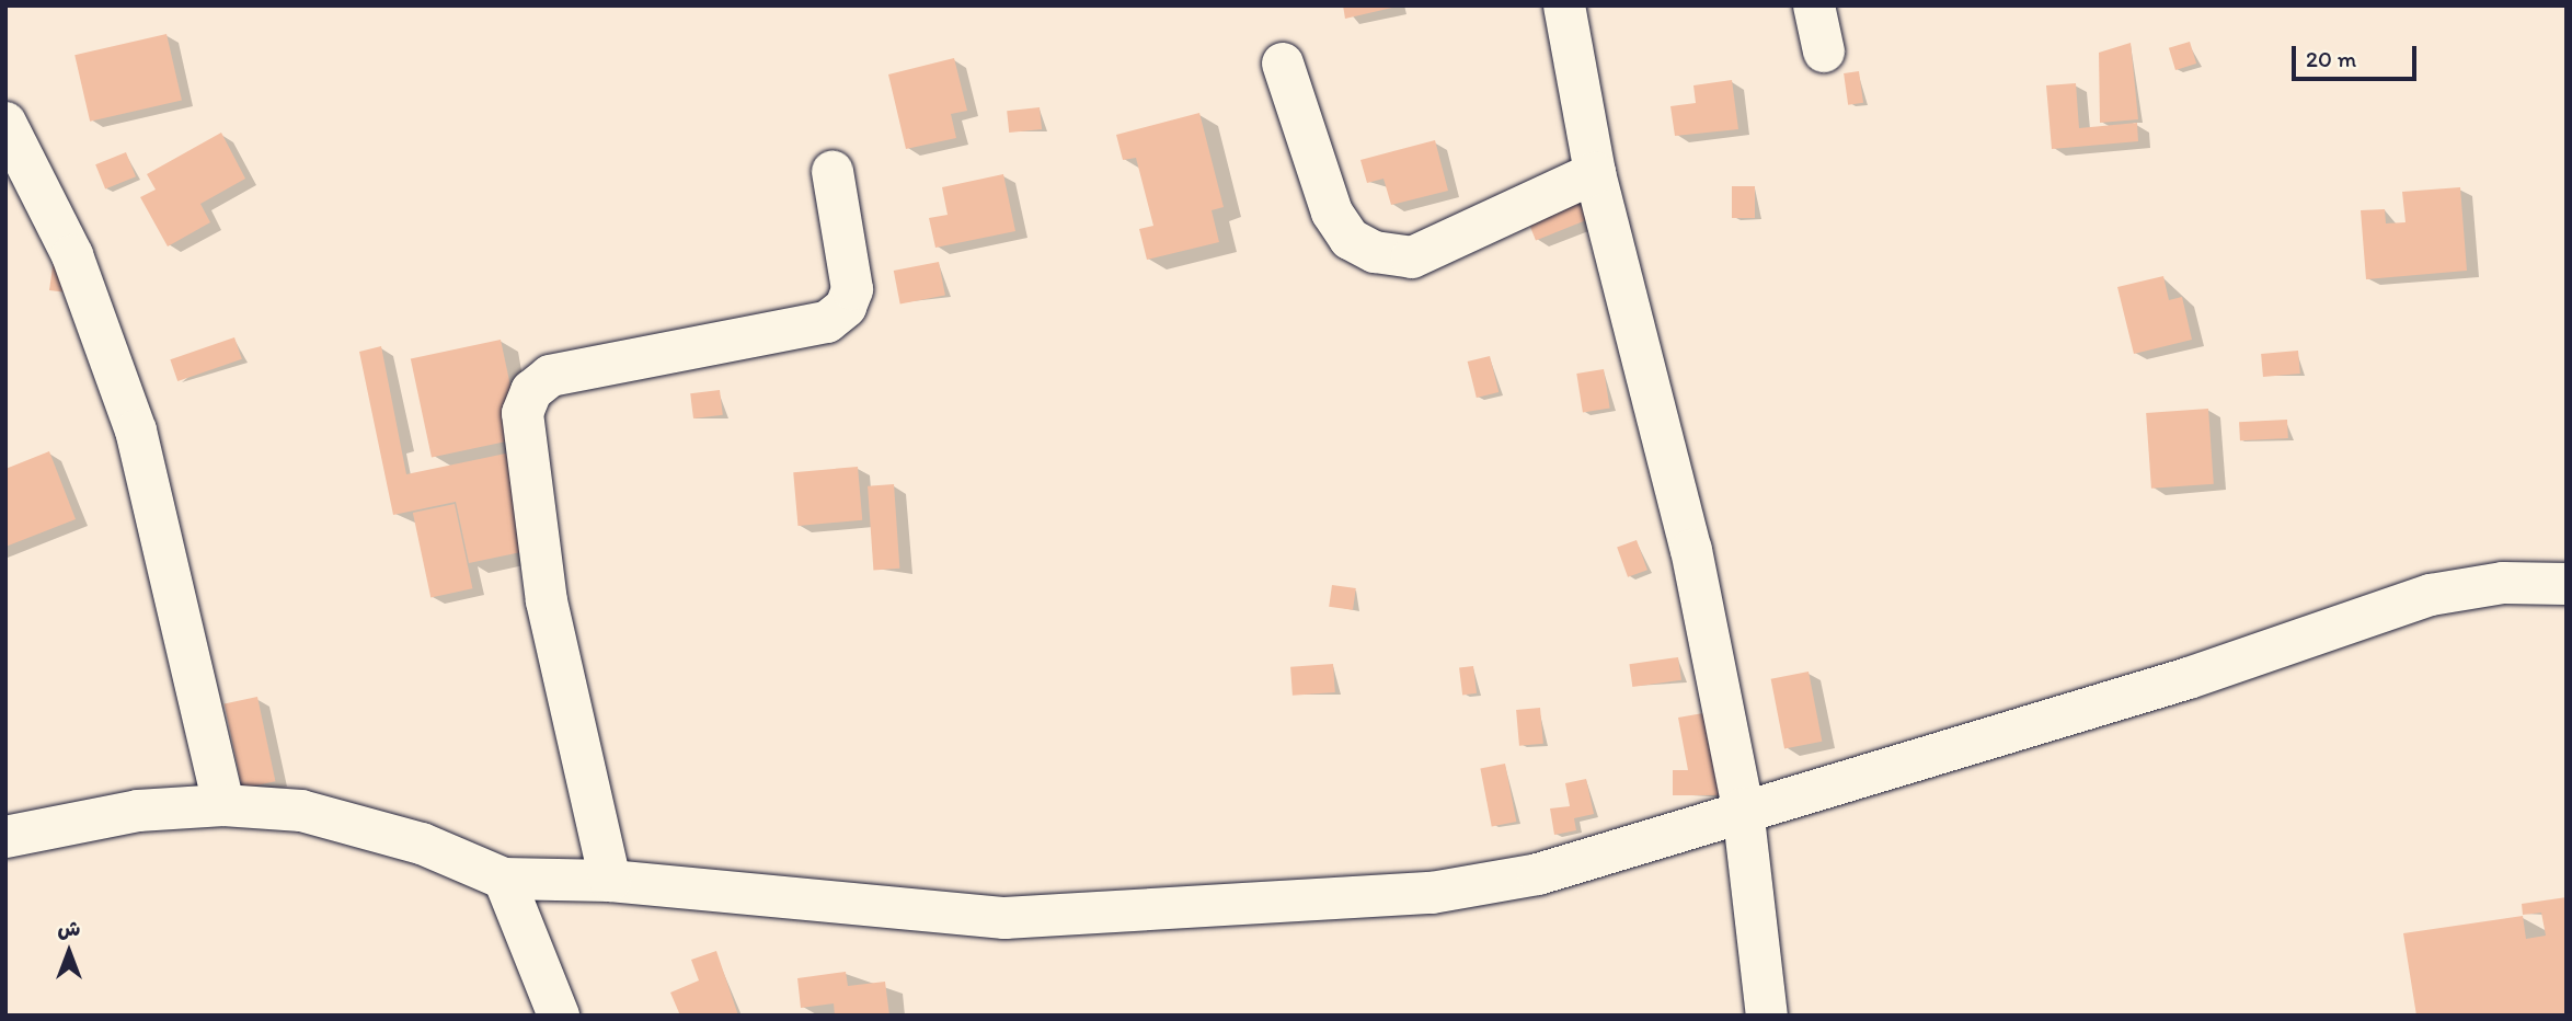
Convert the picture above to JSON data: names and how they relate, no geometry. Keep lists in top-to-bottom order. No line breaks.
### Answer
{"scale_bar":"20 m","north":"top"}
